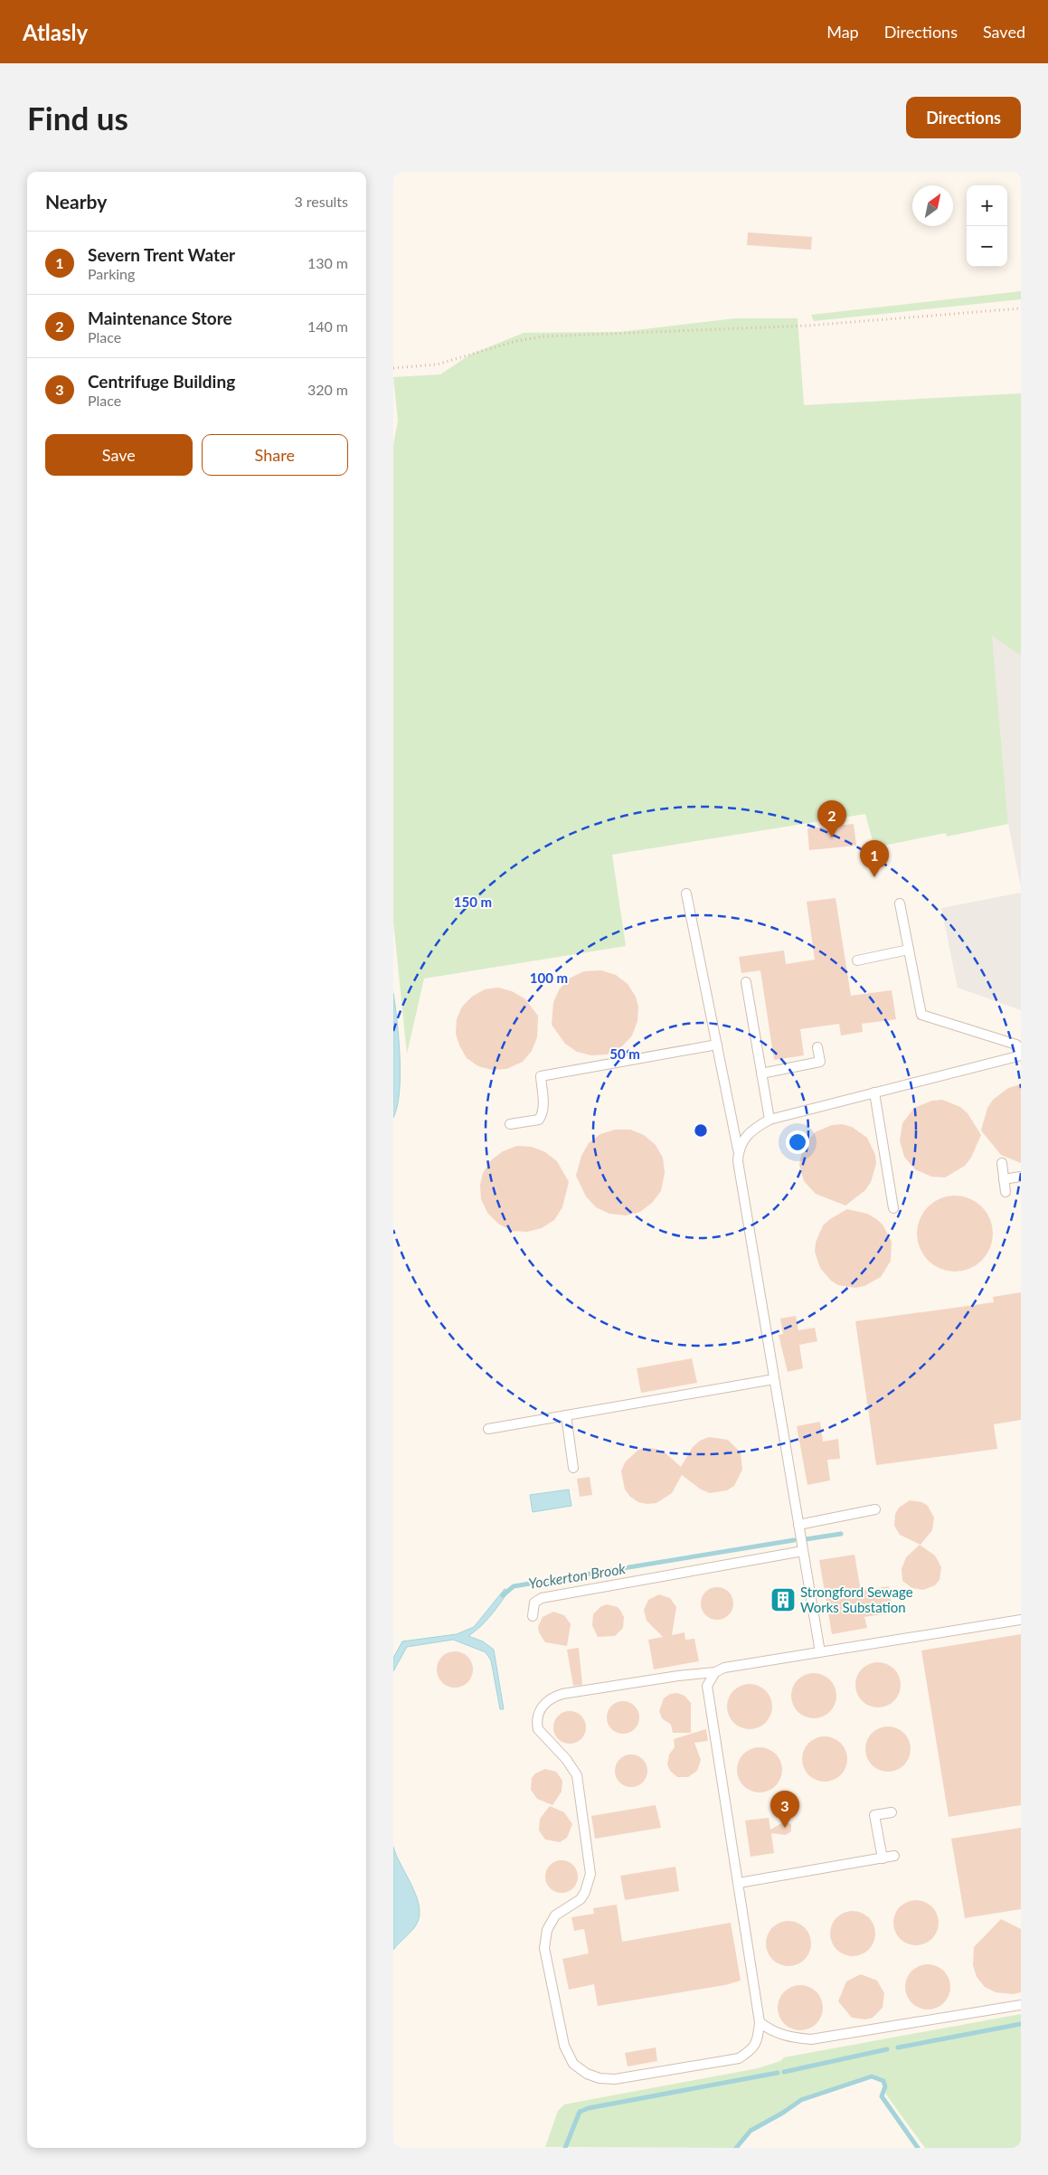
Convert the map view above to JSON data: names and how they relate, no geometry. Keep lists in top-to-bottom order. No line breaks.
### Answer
{"water":["Yockerton Brook"],"places":{"building":["Strongford Sewage Works Substation"]},"north":"top right","page":{"header":"Atlasly","nav":["Map","Directions","Saved"],"buttons":["Directions",["Save","Share"]],"title":"Find us","heading":["Nearby","3 results"],"map_buttons":["+","−"],"list":[{"mark":"1","name":"Severn Trent Water","note":"Parking","value":"130 m"},{"mark":"2","name":"Maintenance Store","note":"Place","value":"140 m"},{"mark":"3","name":"Centrifuge Building","note":"Place","value":"320 m"}],"pins":["2","1","3"]},"rings":["150 m","100 m","50 m"]}
